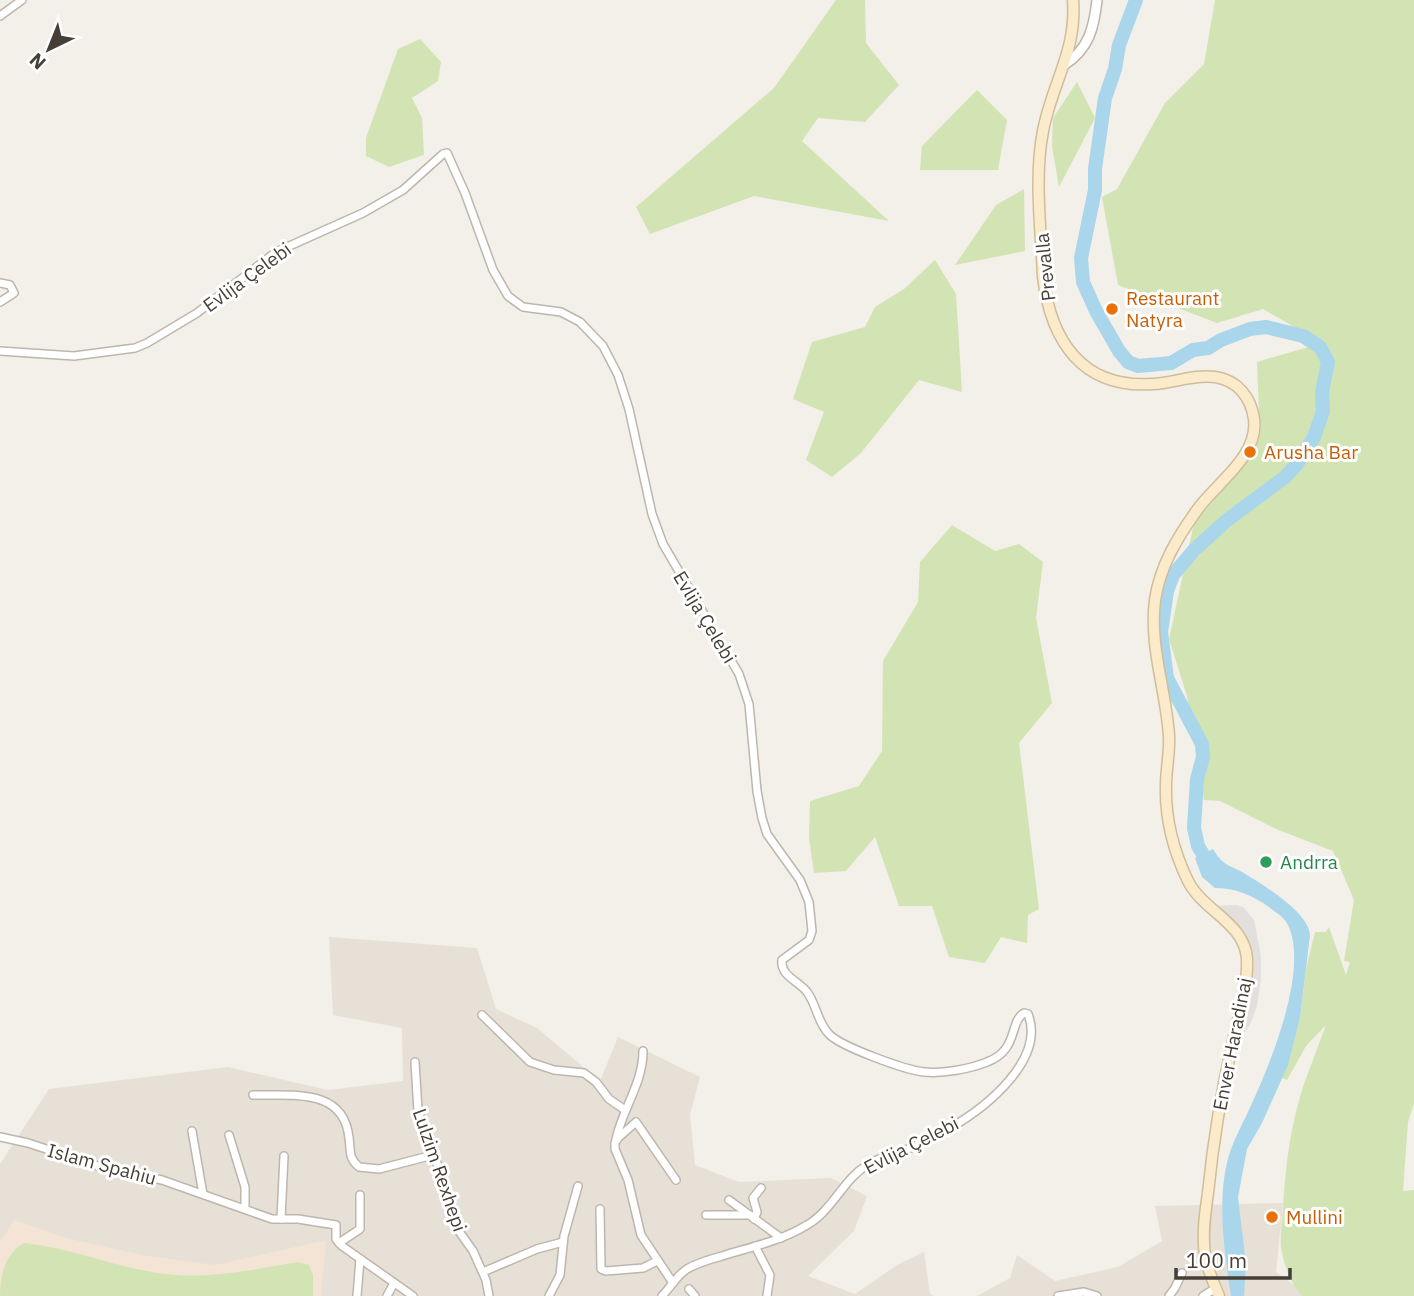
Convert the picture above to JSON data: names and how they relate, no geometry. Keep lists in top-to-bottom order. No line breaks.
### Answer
{"streets":{"main road":["Prevalla","Enver Haradinaj"],"street":["Evlija Çelebi","Islam Spahiu","Lulzim Rexhepi"]},"crossings":[["Prevalla","Enver Haradinaj"]],"places":["Restaurant Natyra","Arusha Bar","Andrra","Mullini"],"scale_bar":"100 m","north":"bottom left"}
